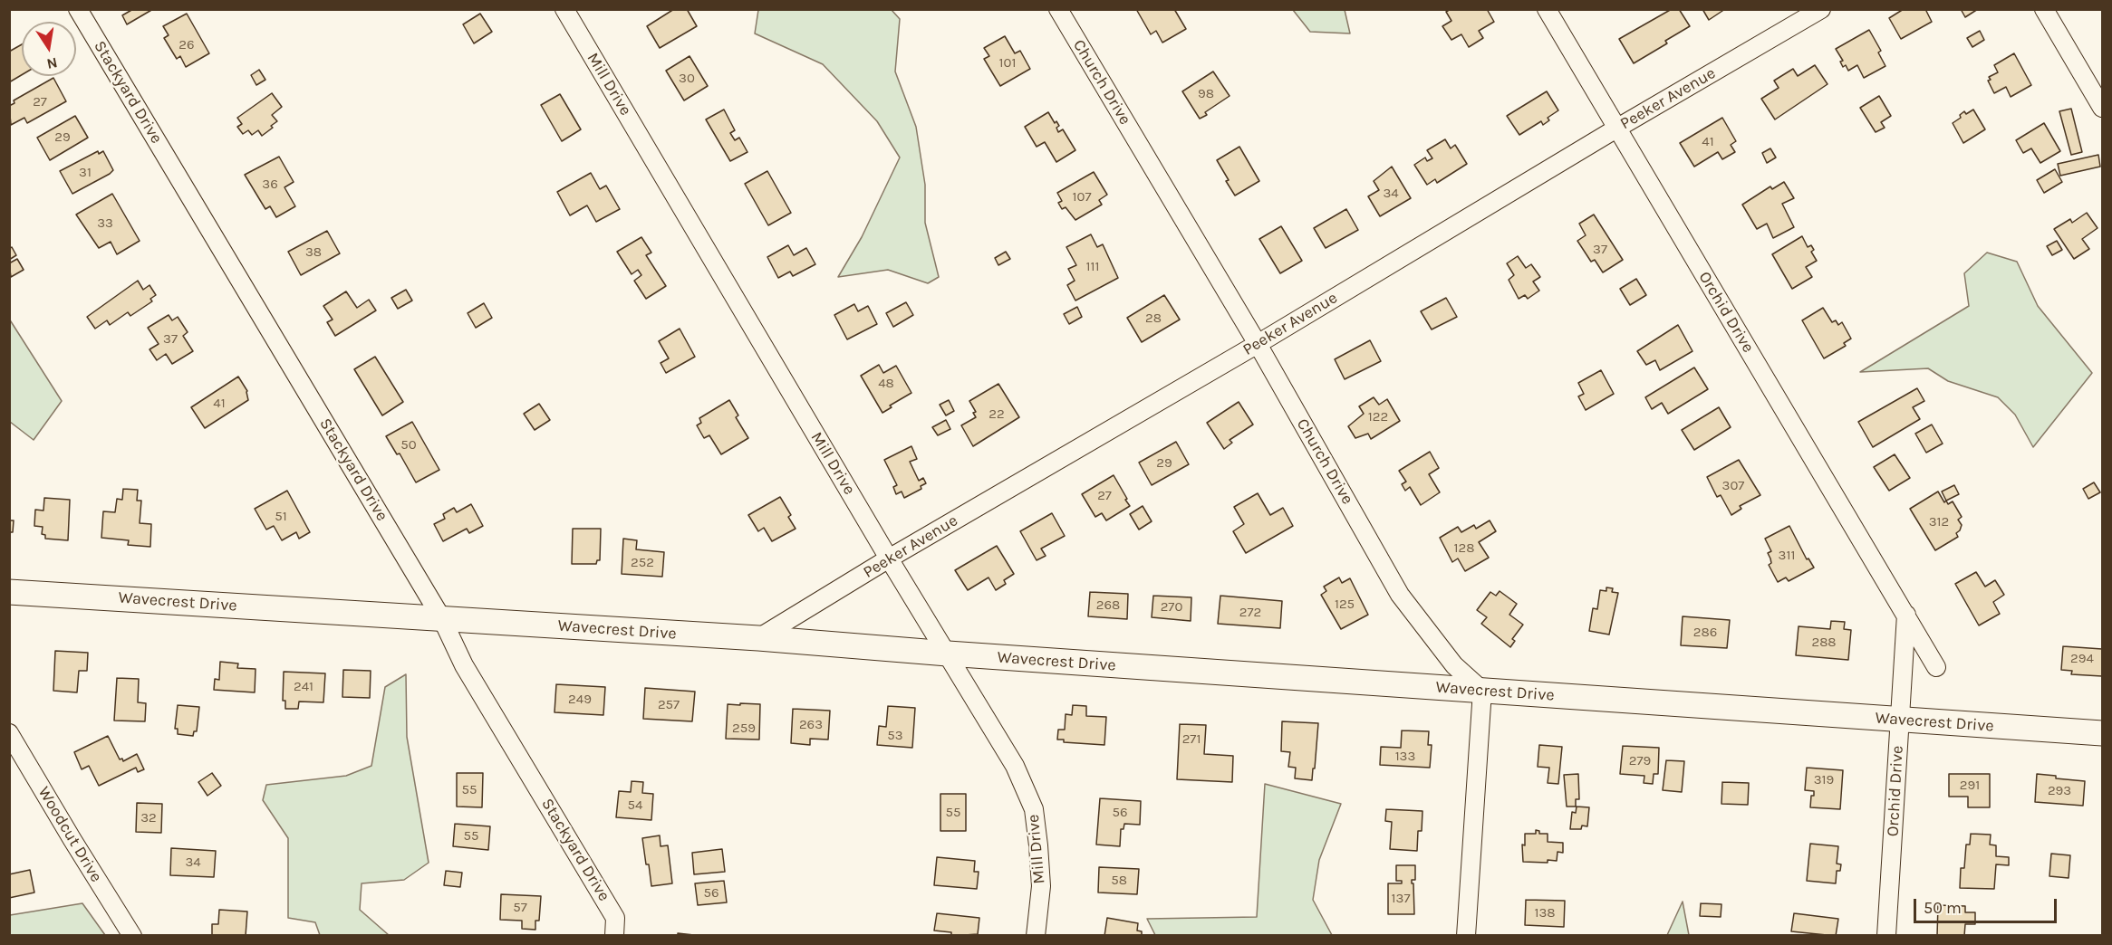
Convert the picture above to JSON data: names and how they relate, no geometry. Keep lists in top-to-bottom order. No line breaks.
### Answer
{"streets":{"street":["Church Drive","Mill Drive","Stackyard Drive","Peeker Avenue","Orchid Drive","Wavecrest Drive","Woodcut Drive"]},"crossings":[["Church Drive","Peeker Avenue"],["Church Drive","Wavecrest Drive"],["Mill Drive","Peeker Avenue"],["Mill Drive","Wavecrest Drive"],["Stackyard Drive","Wavecrest Drive"],["Peeker Avenue","Orchid Drive"],["Peeker Avenue","Wavecrest Drive"],["Orchid Drive","Wavecrest Drive"]],"house_numbers":["26","101","30","98","27","29","41","31","36","34","107","33","37","38","111","28","37","48","41","22","122","50","29","307","27","51","312","128","311","252","125","268","270","272","286","288","294","241","249","257","263","259","53","271","133","279","319","291","55","293","54","55","56","32","55","34","58","56","137","57","138"],"scale_bar":"50 m","north":"bottom"}
